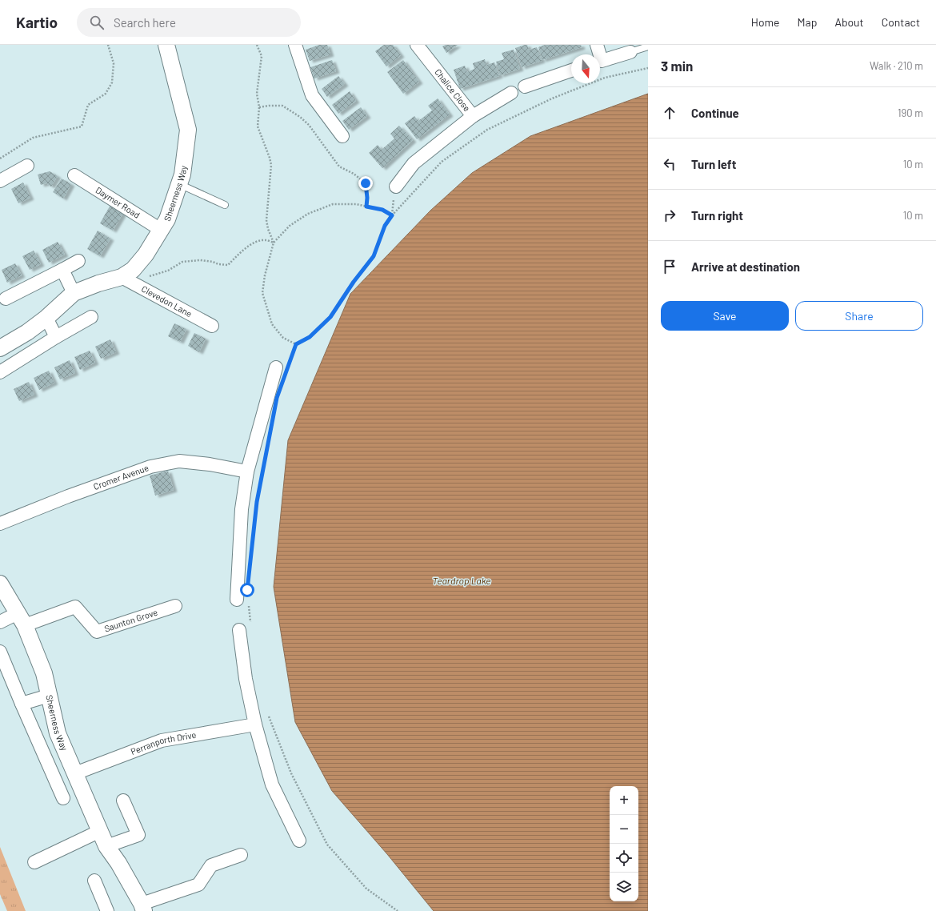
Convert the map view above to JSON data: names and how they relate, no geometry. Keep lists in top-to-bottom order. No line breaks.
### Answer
{"streets":{"street":["Chalice Close","Sheerness Way","Daymer Road","Clevedon Lane","Cromer Avenue","Saunton Grove","Perranporth Drive"]},"crossings":[["Sheerness Way","Daymer Road"],["Sheerness Way","Clevedon Lane"],["Sheerness Way","Saunton Grove"],["Sheerness Way","Perranporth Drive"]],"water":["Teardrop Lake"],"north":"bottom","page":{"header":"Kartio","search":"Search here","nav":["Home","Map","About","Contact"],"heading":["3 min","Walk · 210 m"],"list":[["Continue","190 m"],["Turn left","10 m"],["Turn right","10 m"],"Arrive at destination"],"buttons":["Save","Share"],"map_buttons":["+","−"]}}
